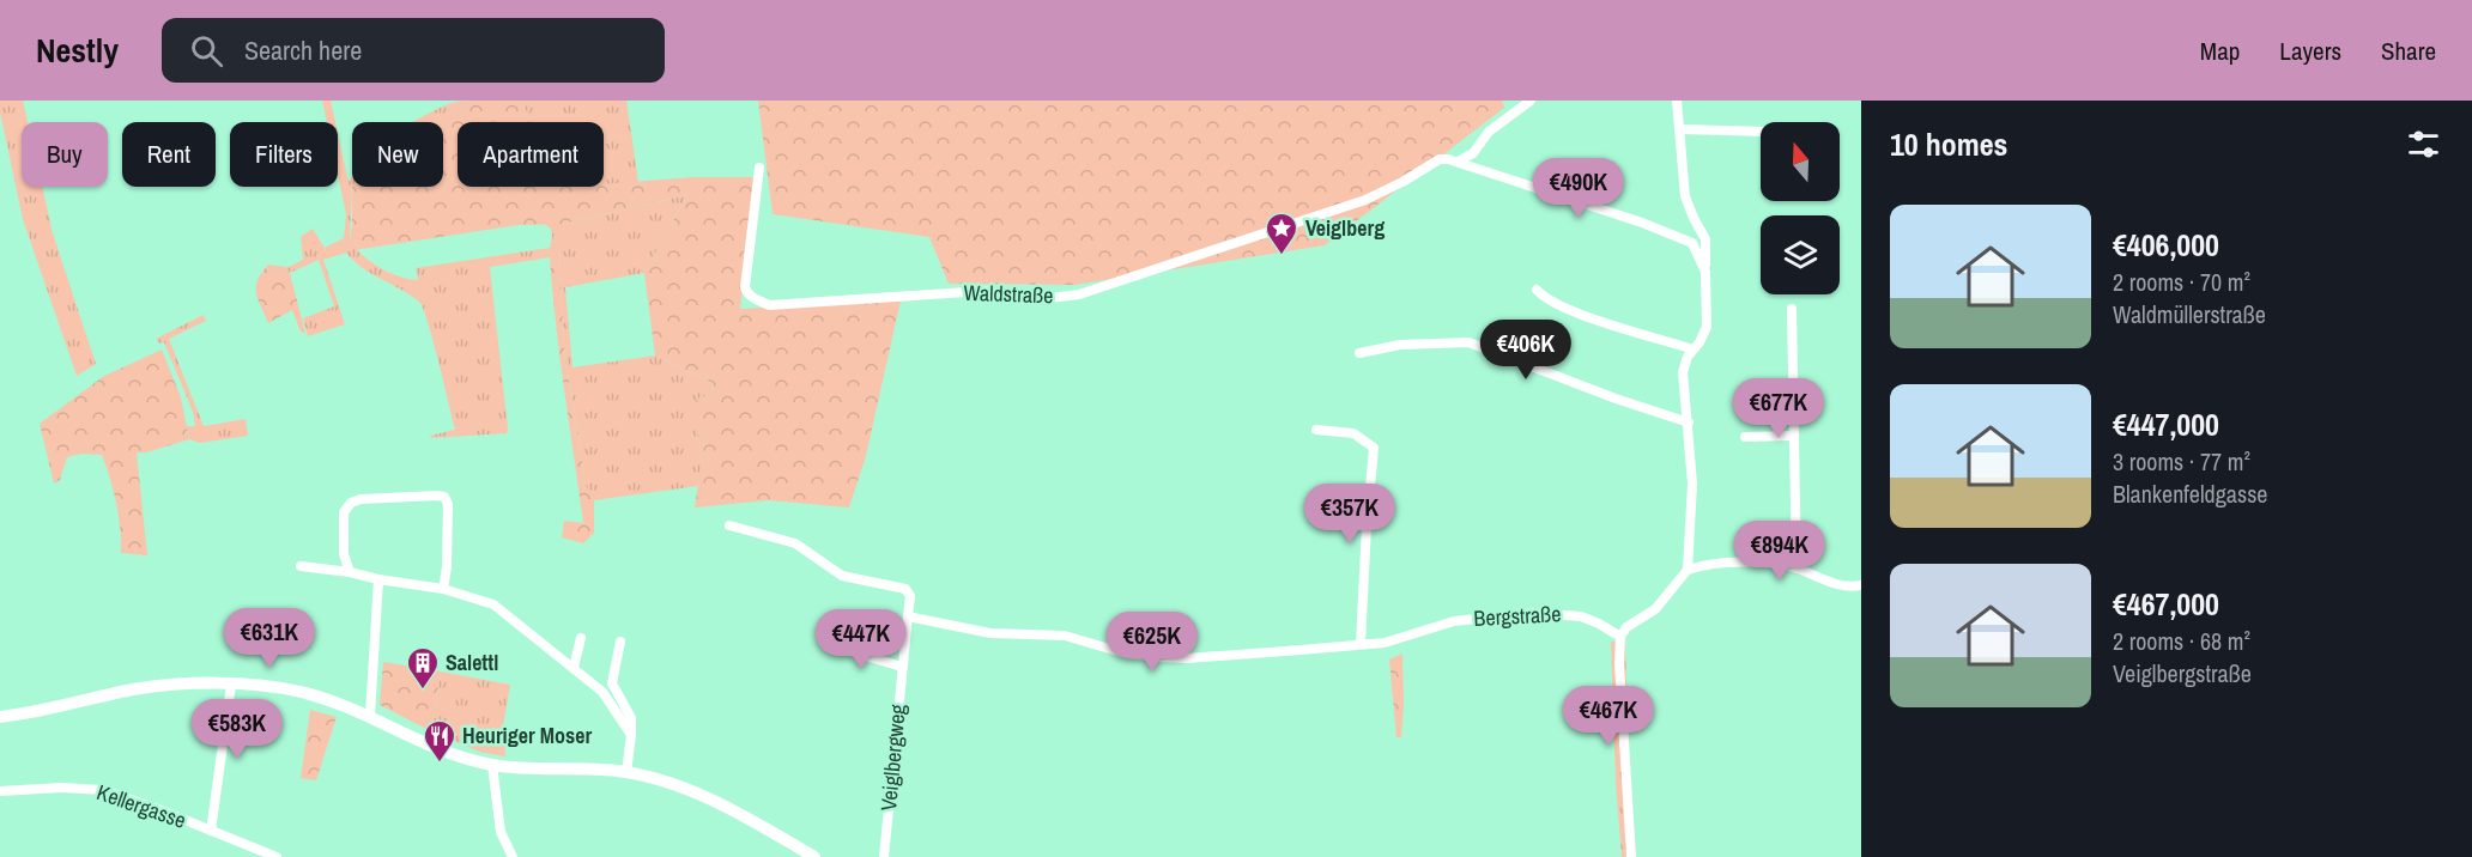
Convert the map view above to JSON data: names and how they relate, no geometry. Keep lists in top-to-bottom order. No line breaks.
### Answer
{"streets":{"street":["Waldstraße","Bergstraße","Veiglbergweg","Kellergasse"]},"crossings":[["Bergstraße","Veiglbergweg"]],"places":{"place":["Veiglberg"],"building":["Salettl"],"restaurant":["Heuriger Moser"]},"north":"top","page":{"header":"Nestly","search":"Search here","nav":["Map","Layers","Share"],"heading":"10 homes","chip":["Buy","Rent","Filters","New","Apartment"],"price":["€490K","€406K","€677K","€357K","€894K","€631K","€447K","€625K","€467K","€583K"],"list":[{"name":"€406,000","note":"2 rooms · 70 m² · Waldmüllerstraße"},{"name":"€447,000","note":"3 rooms · 77 m² · Blankenfeldgasse"},{"name":"€467,000","note":"2 rooms · 68 m² · Veiglbergstraße"}]}}
